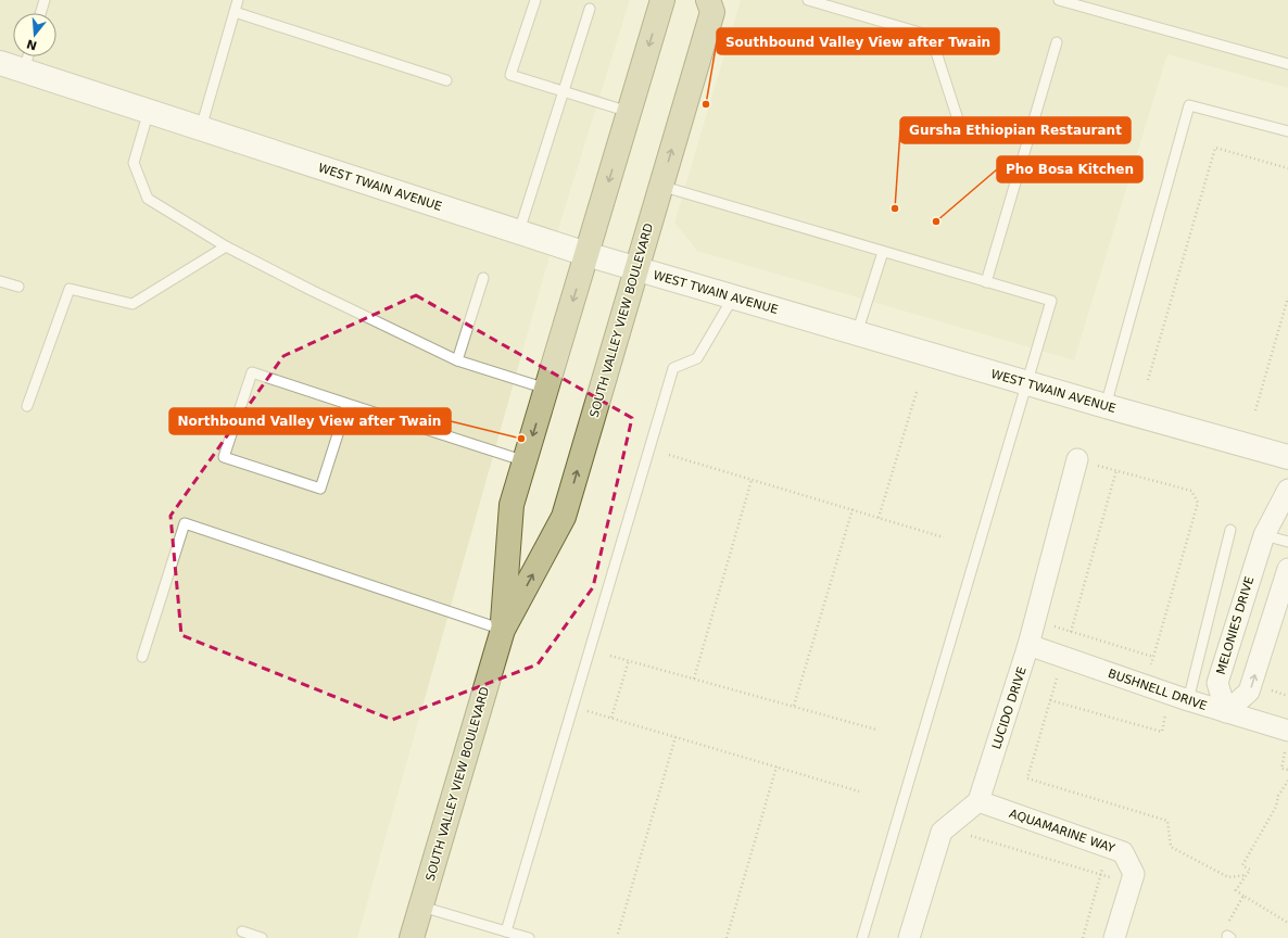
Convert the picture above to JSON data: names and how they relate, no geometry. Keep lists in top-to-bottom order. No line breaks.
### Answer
{"streets":{"main road":["WEST TWAIN AVENUE","SOUTH VALLEY VIEW BOULEVARD"],"street":["MELONIES DRIVE","BUSHNELL DRIVE","LUCIDO DRIVE","AQUAMARINE WAY"]},"crossings":[["WEST TWAIN AVENUE","SOUTH VALLEY VIEW BOULEVARD"],["MELONIES DRIVE","BUSHNELL DRIVE"],["BUSHNELL DRIVE","LUCIDO DRIVE"],["LUCIDO DRIVE","AQUAMARINE WAY"]],"places":["Southbound Valley View after Twain","Gursha Ethiopian Restaurant","Pho Bosa Kitchen","Northbound Valley View after Twain"],"north":"bottom"}
